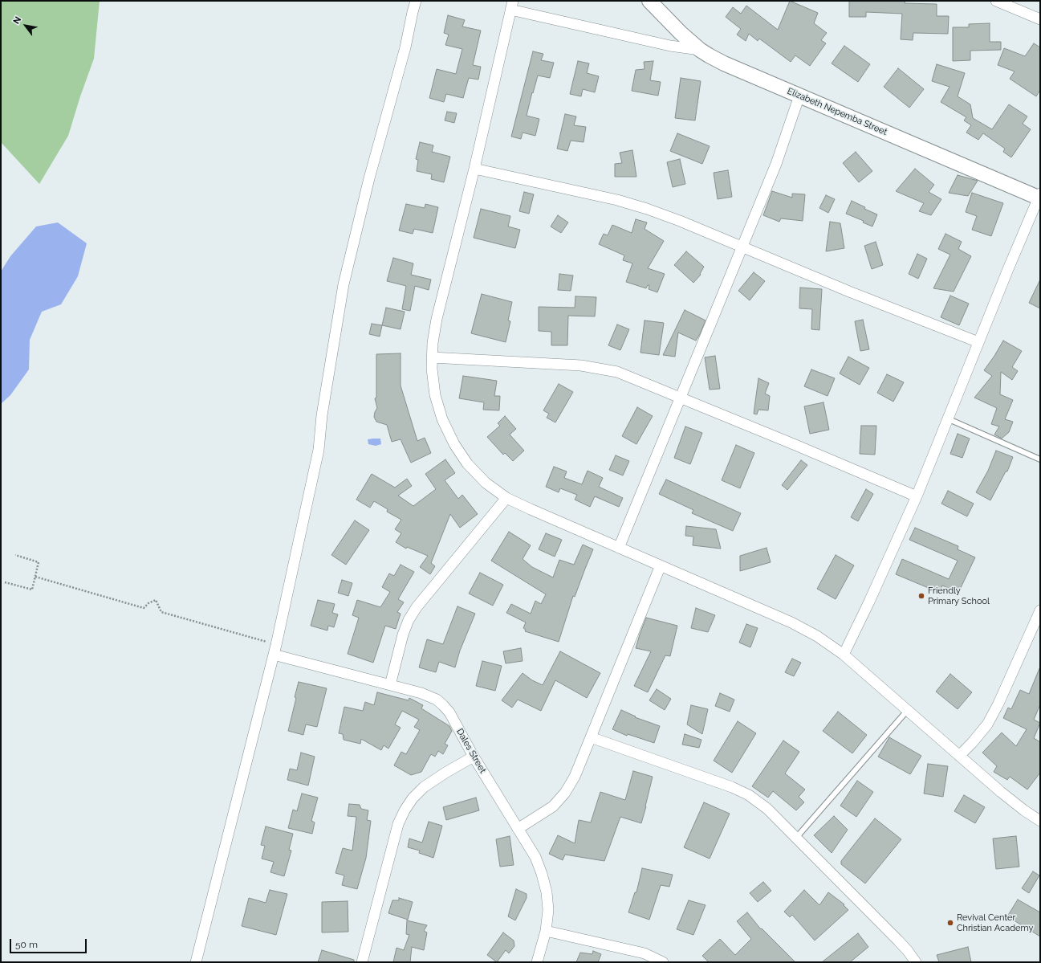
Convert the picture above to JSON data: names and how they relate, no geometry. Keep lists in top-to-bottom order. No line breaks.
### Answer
{"streets":{"street":["Elizabeth Nepemba Street","Dales Street"]},"places":["Friendly Primary School","Revival Center Christian Academy"],"scale_bar":"50 m","north":"top left"}
